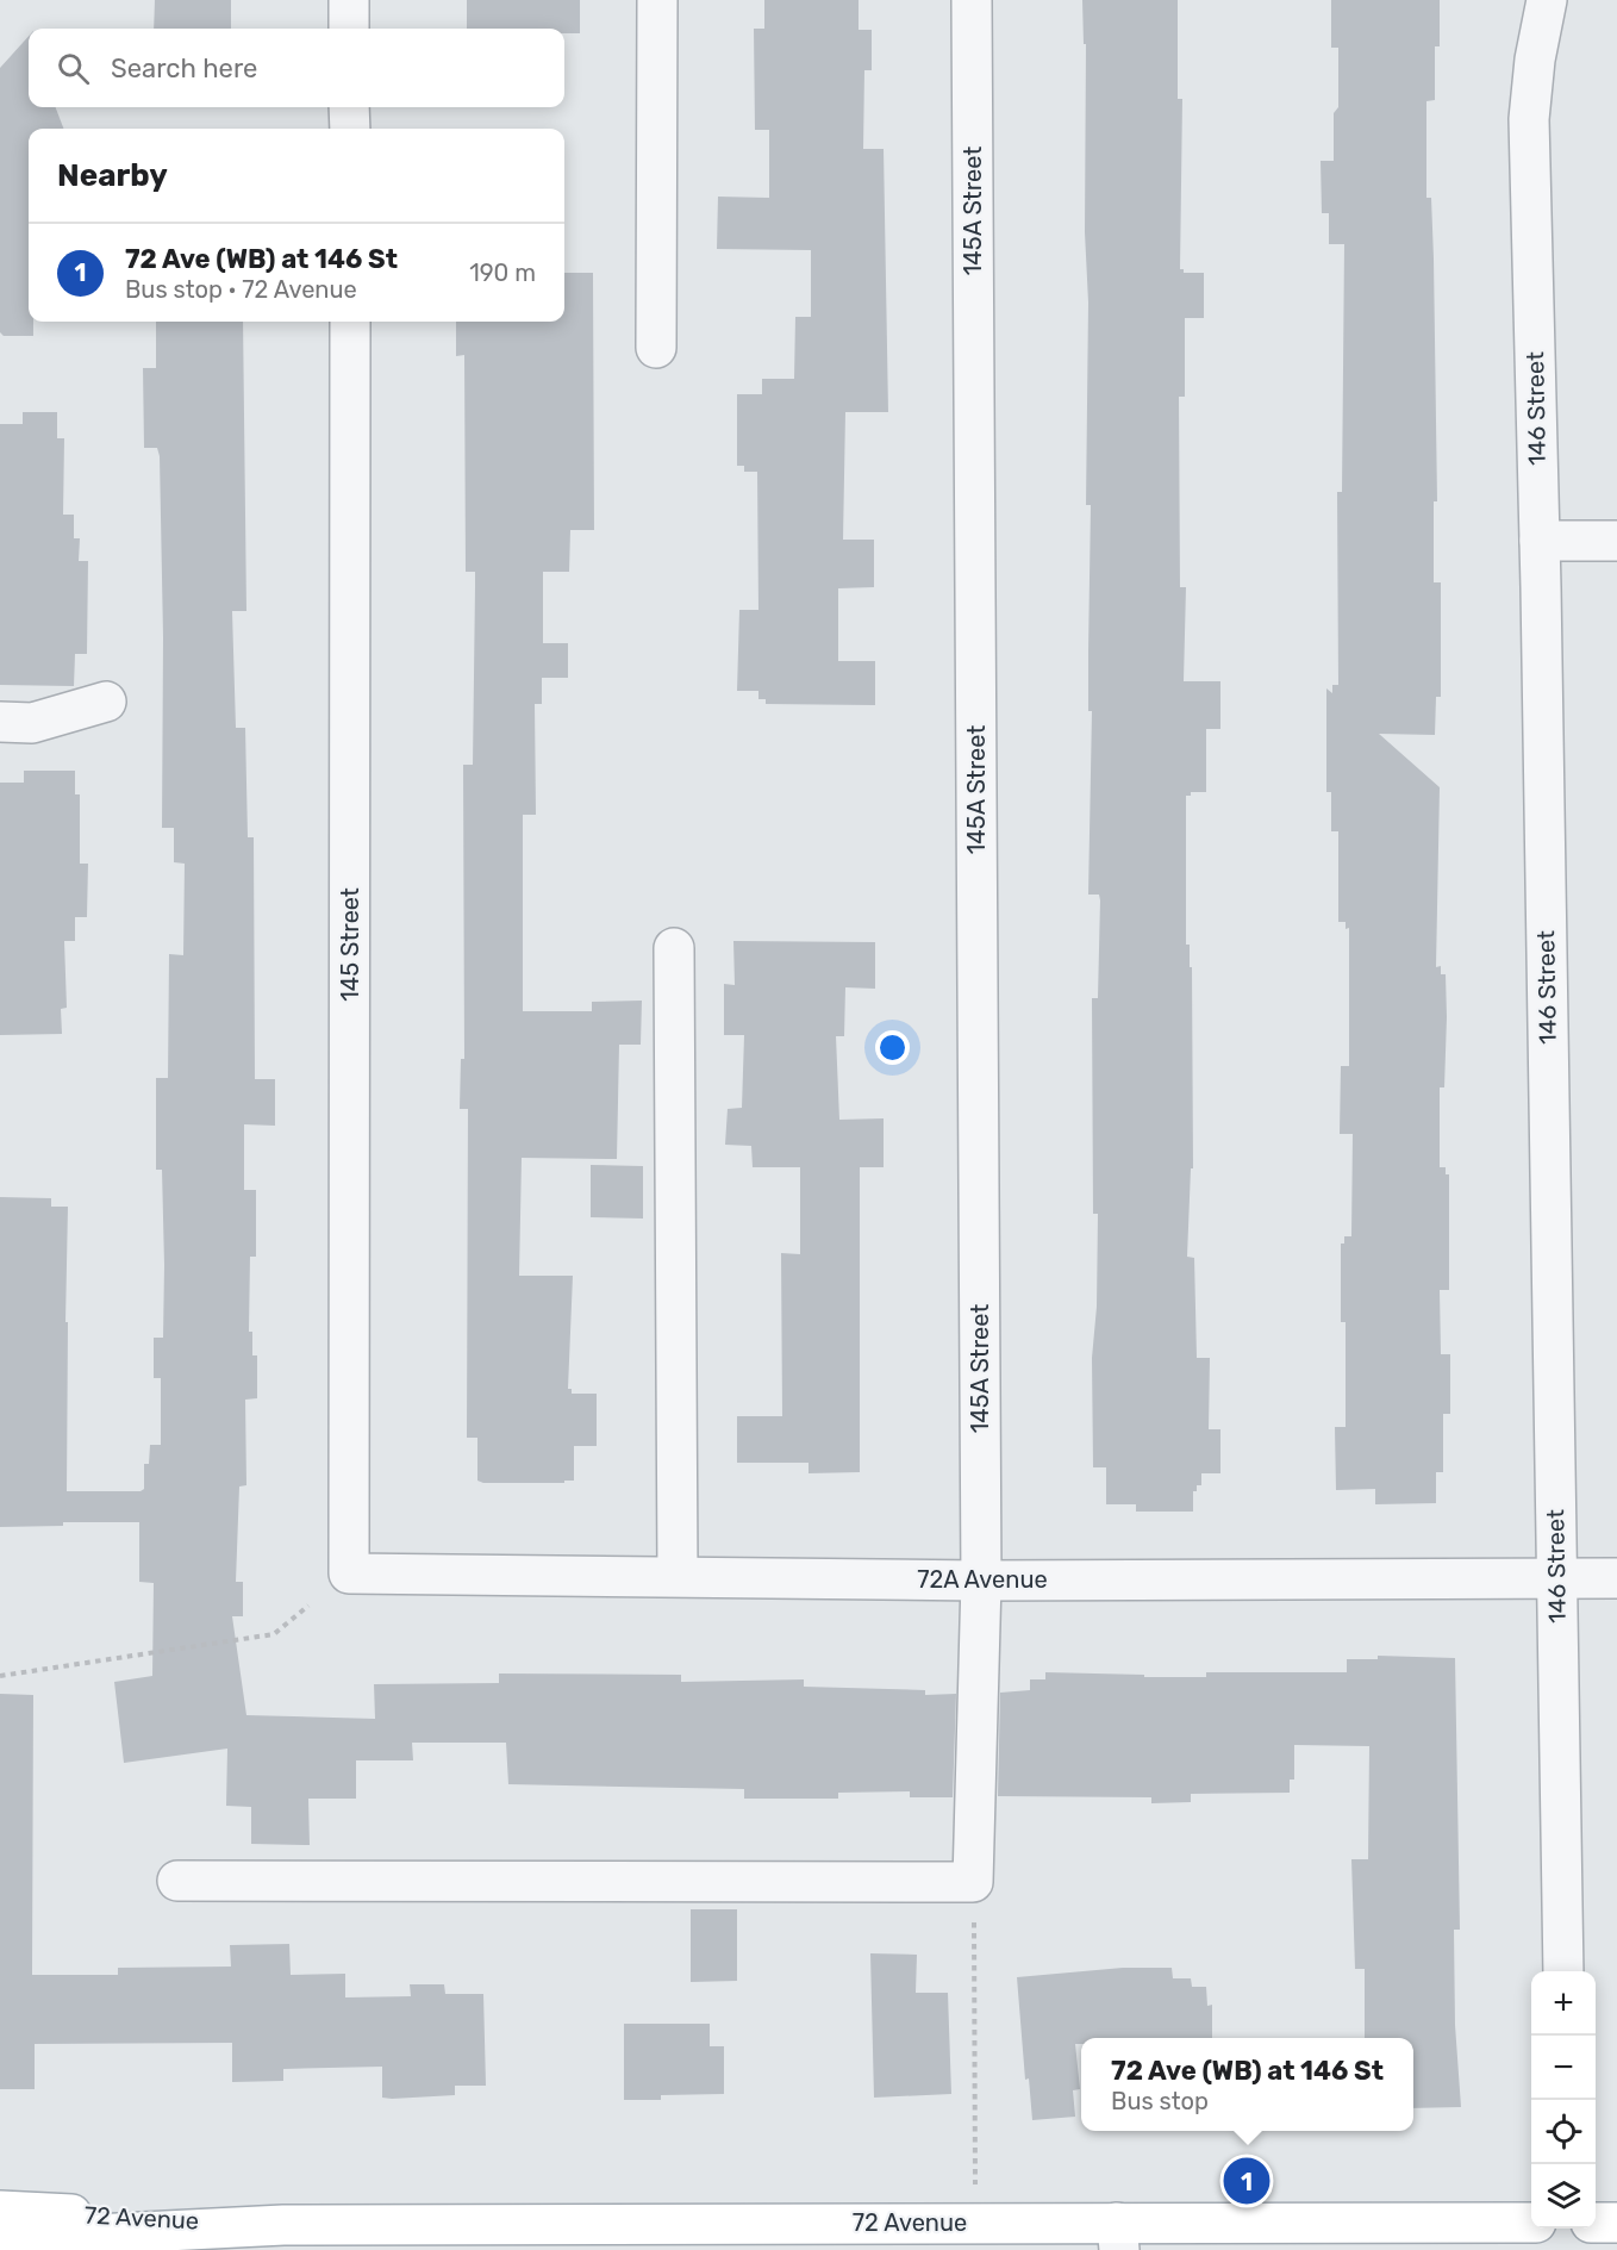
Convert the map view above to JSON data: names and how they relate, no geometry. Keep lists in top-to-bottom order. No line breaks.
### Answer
{"streets":{"main road":["72 Avenue"],"street":["145A Street","146 Street","145 Street","72A Avenue"]},"crossings":[["145A Street","72A Avenue"],["146 Street","72A Avenue"],["145 Street","72A Avenue"]],"page":{"search":"Search here","heading":"Nearby","list":[{"mark":"1","name":"72 Ave (WB) at 146 St","note":"Bus stop · 72 Avenue","value":"190 m"}],"map_buttons":["+","−"],"popup":["72 Ave (WB) at 146 St","Bus stop"],"pins":"1"}}
